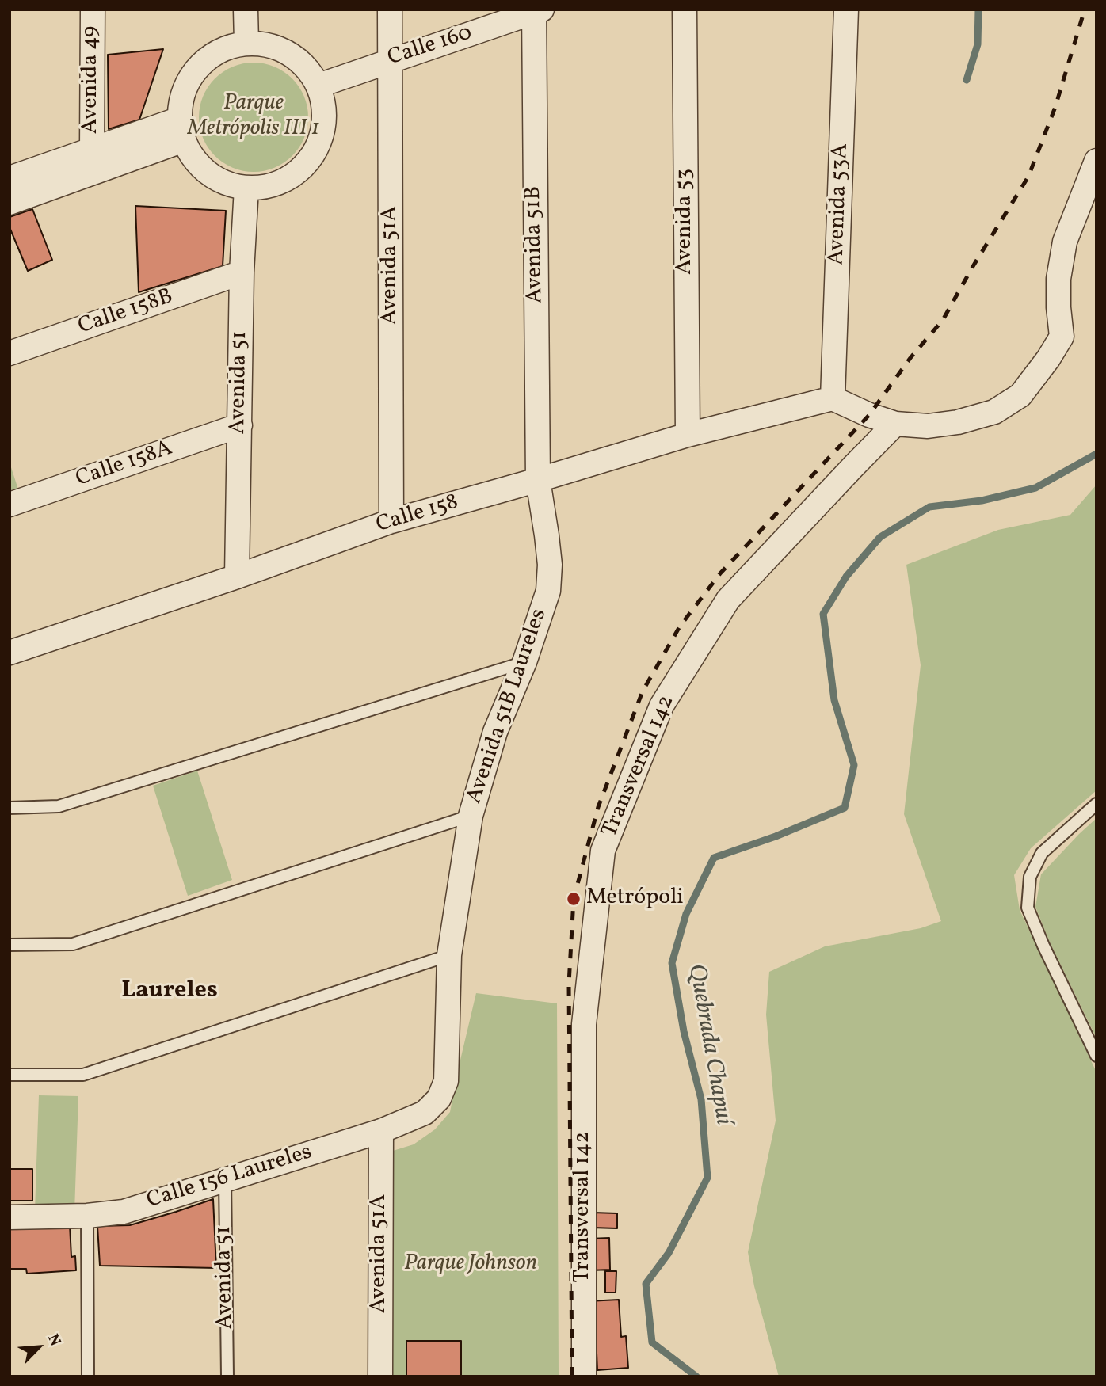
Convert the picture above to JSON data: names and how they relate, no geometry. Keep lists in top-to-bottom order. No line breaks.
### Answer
{"streets":{"street":["Calle 160","Avenida 49","Avenida 53A","Avenida 53","Avenida 51B","Avenida 51A","Calle 158B","Avenida 51","Calle 158A","Calle 158","Avenida 51B Laureles","Transversal 142","Calle 156 Laureles"]},"crossings":[["Calle 160","Avenida 51B"],["Calle 160","Avenida 51A"],["Calle 160","Avenida 51"],["Avenida 53A","Calle 158"],["Avenida 53","Calle 158"],["Avenida 51B","Calle 158"],["Avenida 51B","Avenida 51B Laureles"],["Avenida 51A","Calle 158"],["Avenida 51A","Calle 156 Laureles"],["Calle 158B","Avenida 51"],["Avenida 51","Calle 158A"],["Avenida 51","Calle 158"],["Avenida 51","Calle 156 Laureles"],["Calle 158","Avenida 51B Laureles"],["Avenida 51B Laureles","Calle 156 Laureles"]],"districts":["Laureles"],"water":["Quebrada Chapuí"],"parks":["Parque Metrópolis III 1","Parque Johnson"],"places":["Metrópoli"],"north":"top right"}
